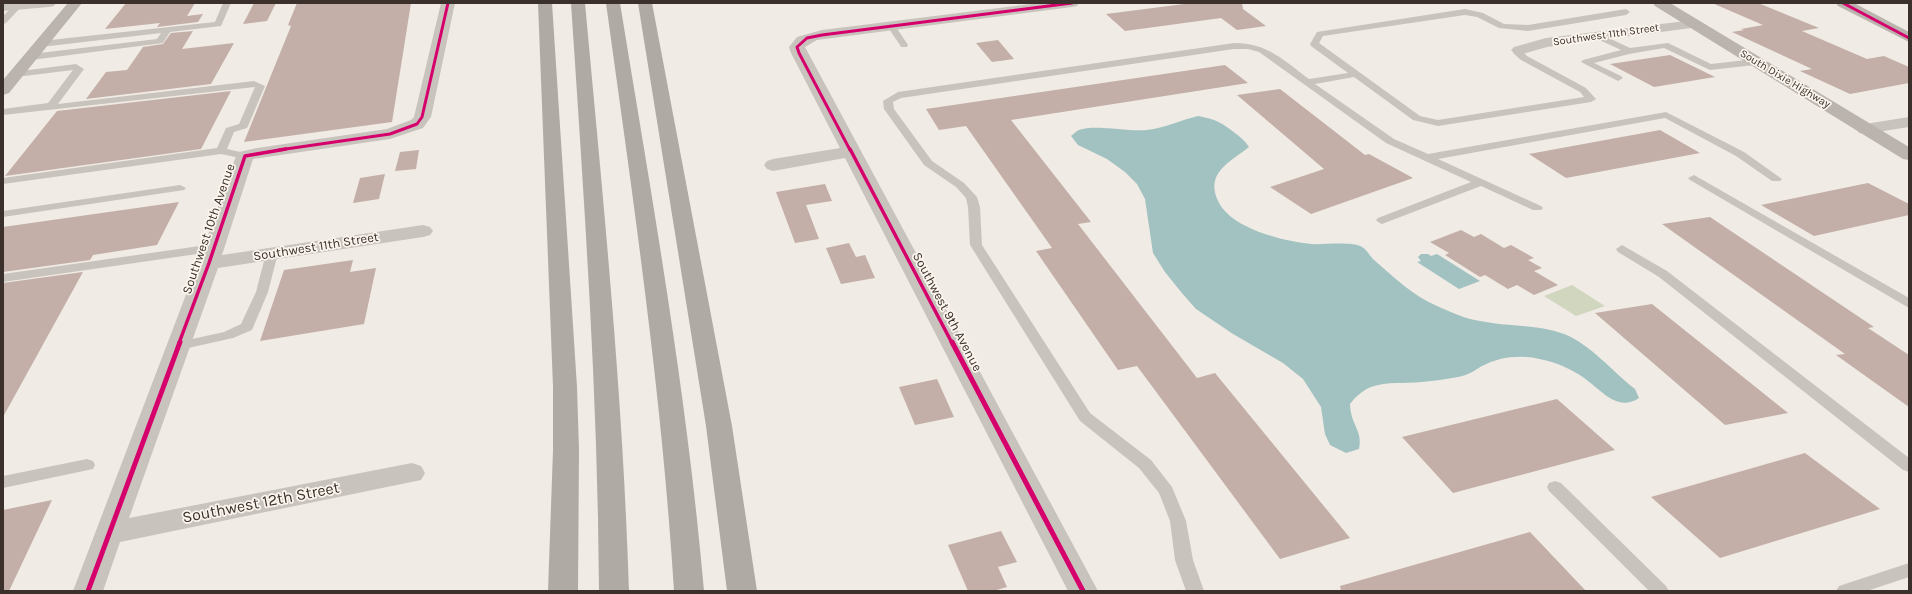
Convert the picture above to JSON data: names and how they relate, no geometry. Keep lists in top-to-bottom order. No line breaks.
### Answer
{"streets":{"main road":["South Dixie Highway"],"street":["Southwest 11th Street","Southwest 10th Avenue","Southwest 9th Avenue","Southwest 12th Street"]},"crossings":[["Southwest 11th Street","South Dixie Highway"],["Southwest 11th Street","Southwest 10th Avenue"],["Southwest 10th Avenue","Southwest 12th Street"]]}
